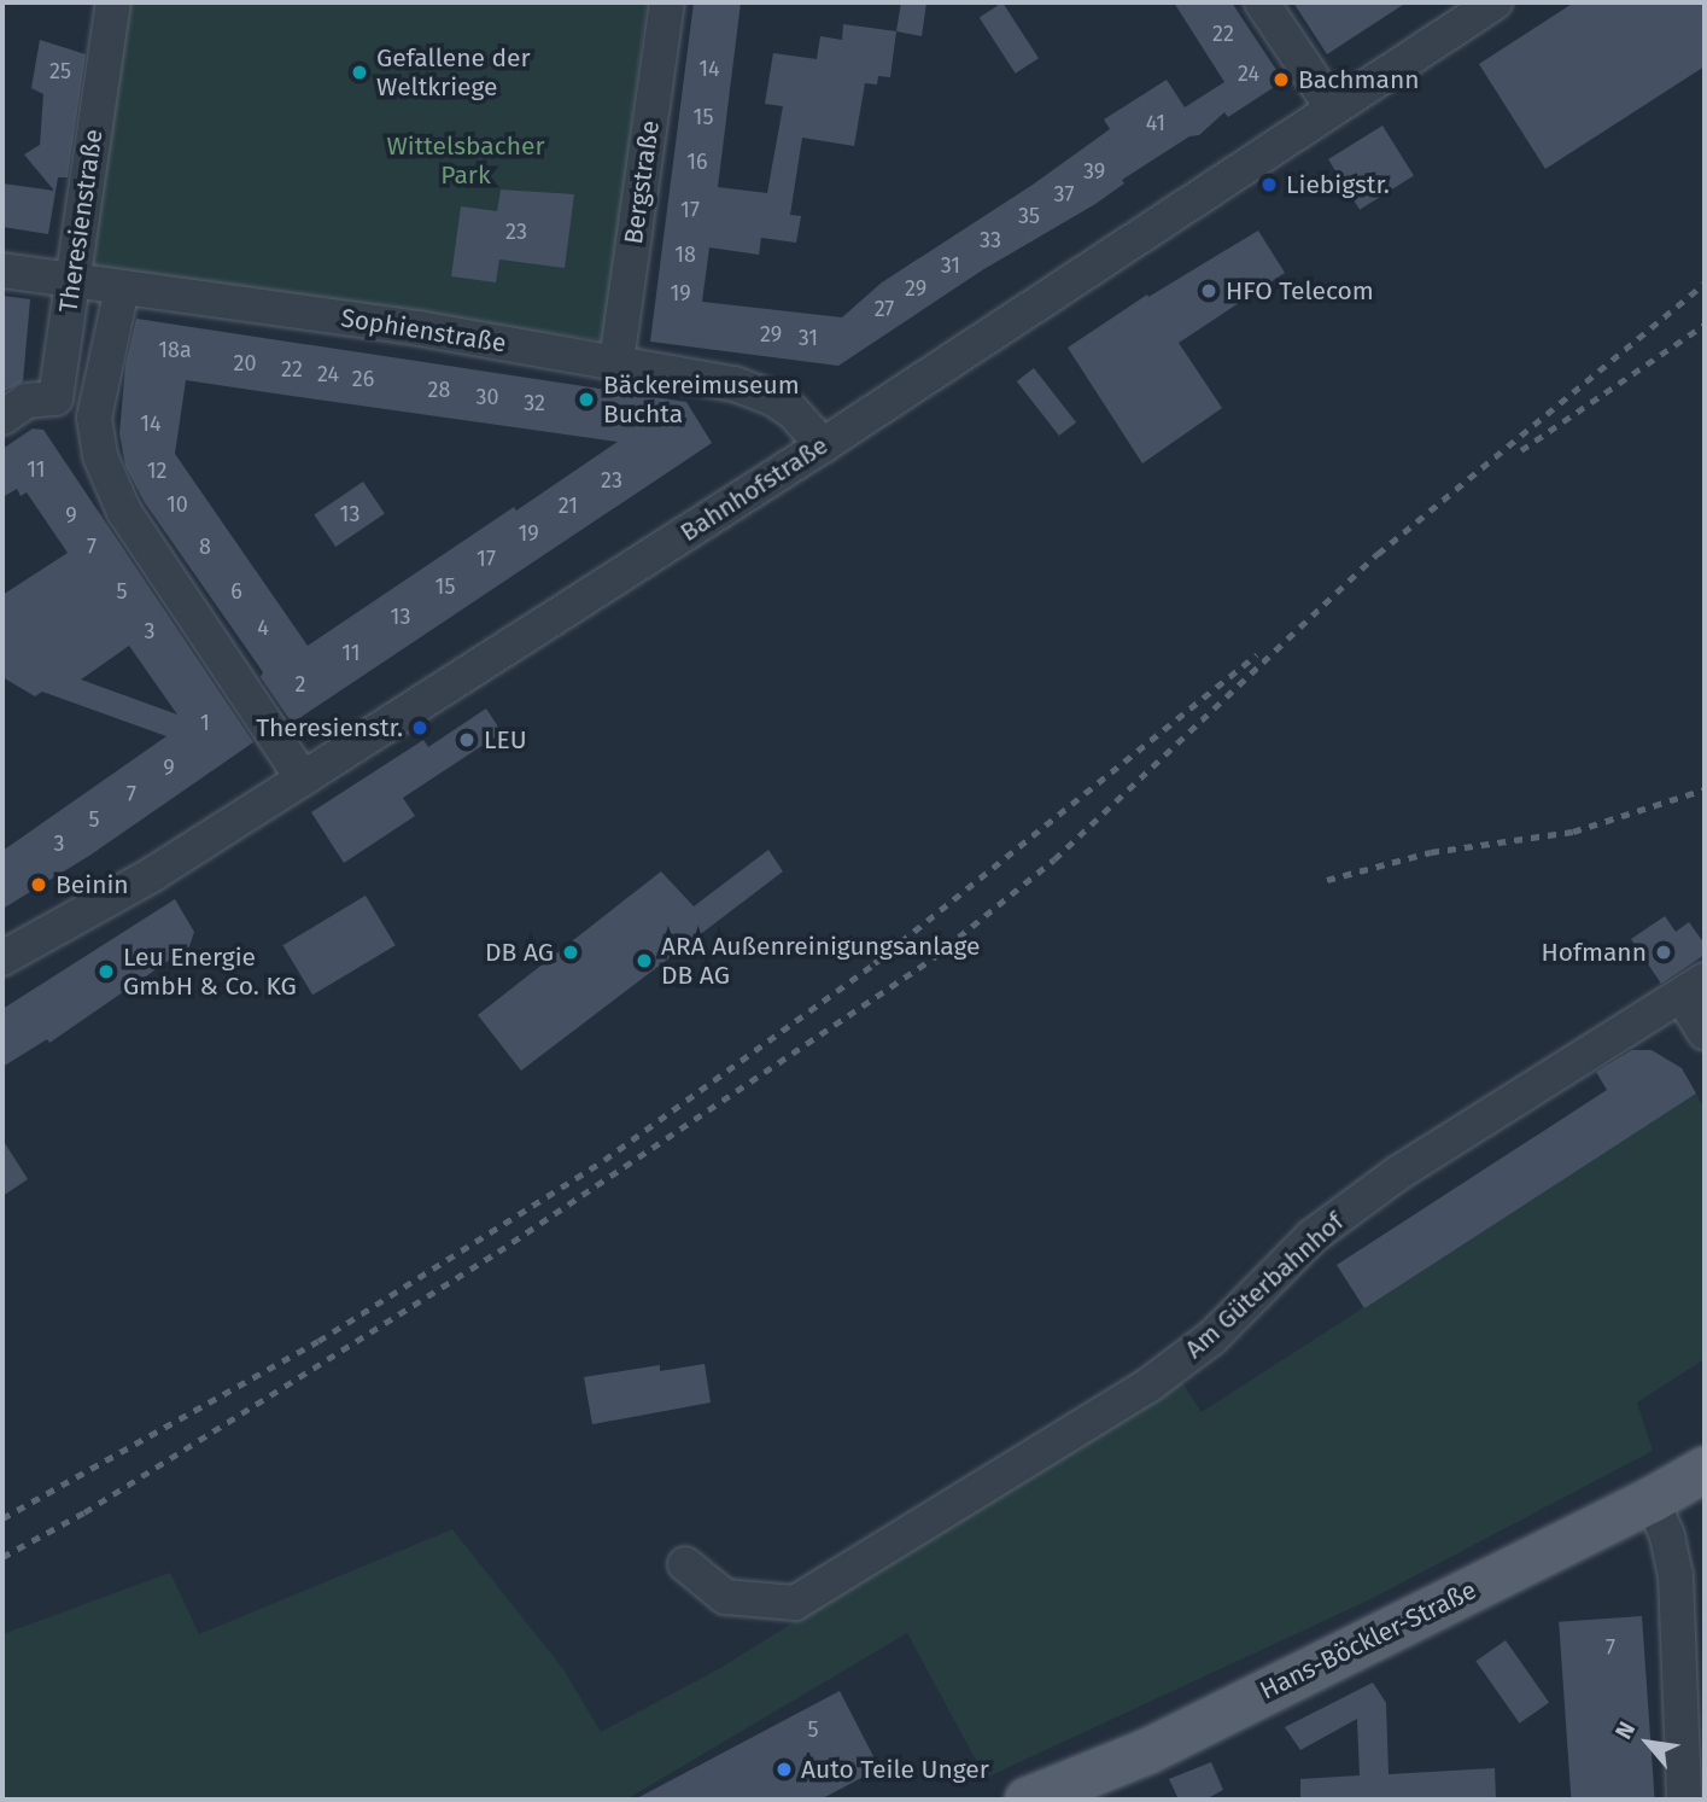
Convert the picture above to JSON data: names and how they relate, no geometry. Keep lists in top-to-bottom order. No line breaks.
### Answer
{"streets":{"main road":["Hans-Böckler-Straße"],"street":["Bergstraße","Theresienstraße","Sophienstraße","Bahnhofstraße","Am Güterbahnhof"]},"crossings":[["Bergstraße","Sophienstraße"],["Theresienstraße","Sophienstraße"],["Theresienstraße","Bahnhofstraße"],["Sophienstraße","Bahnhofstraße"]],"parks":["Wittelsbacher Park"],"places":["Gefallene der Weltkriege","Bachmann","Liebigstr.","HFO Telecom","Bäckereimuseum Buchta","Theresienstr.","LEU","Beinin","DB AG","Hofmann","ARA Außenreinigungsanlage DB AG","Leu Energie GmbH & Co. KG","Auto Teile Unger"],"house_numbers":["22","14","25","24","15","41","16","39","37","17","35","23","33","18","31","29","19","27","29","31","18a","20","22","24","26","28","30","32","14","11","12","23","10","21","13","9","19","7","8","17","15","5","6","13","4","3","11","2","1","9","7","5","3","7","5"],"north":"top left"}
